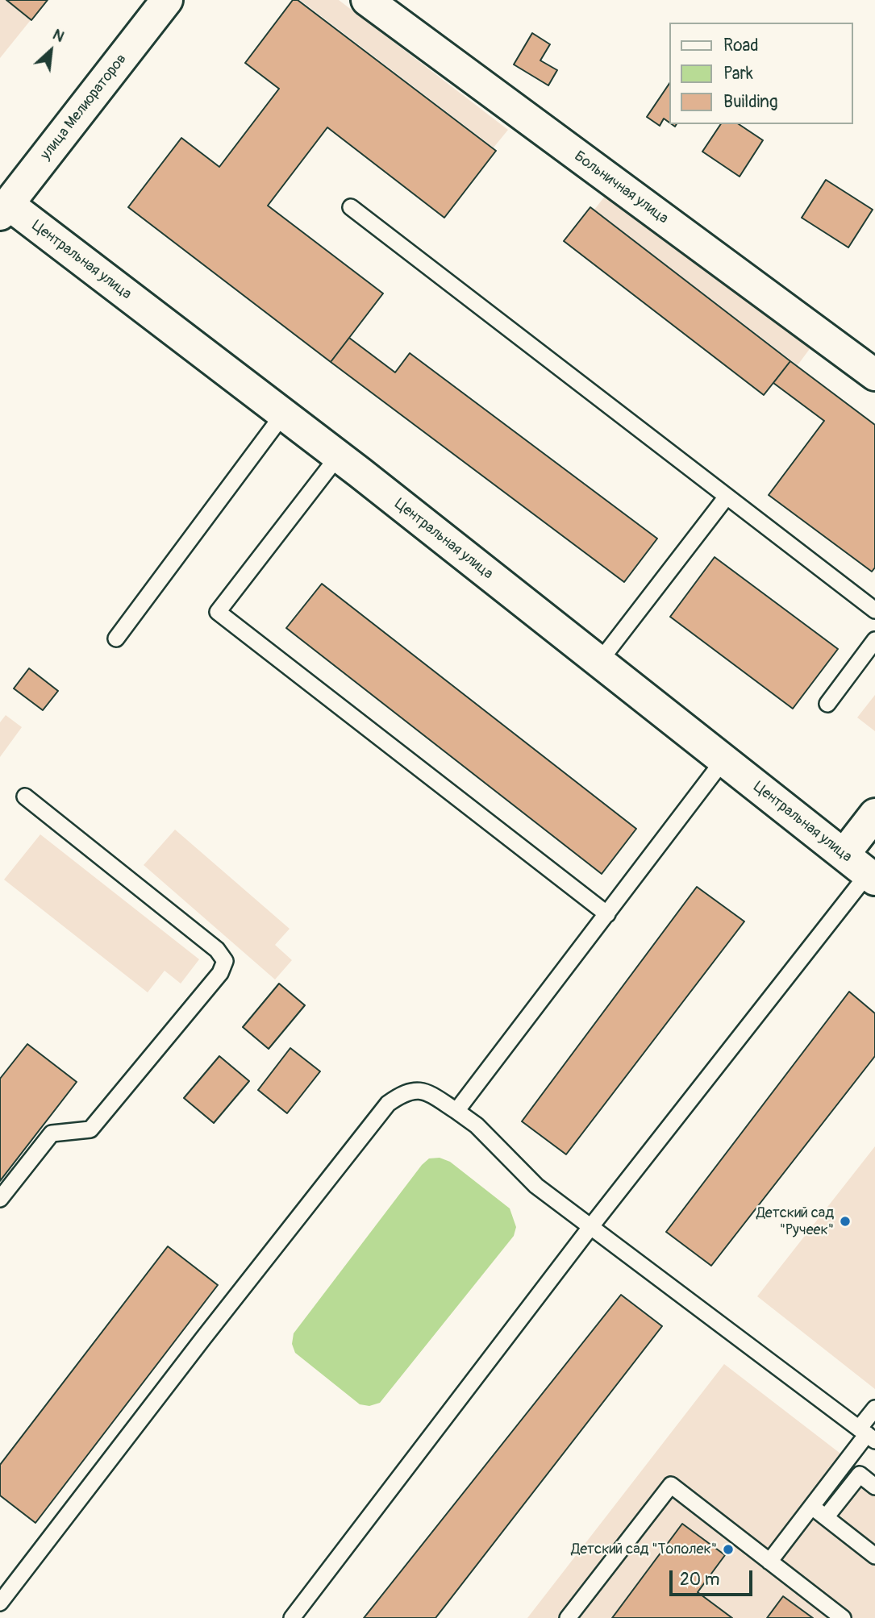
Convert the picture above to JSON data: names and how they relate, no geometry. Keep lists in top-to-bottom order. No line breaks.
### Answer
{"streets":{"street":["улица Мелиораторов","Больничная улица","Центральная улица"]},"crossings":[["улица Мелиораторов","Центральная улица"]],"places":["Детский сад \"Ручеек\"","Детский сад \"Тополек\""],"legend":["Road","Park","Building"],"scale_bar":"20 m","north":"top right"}
